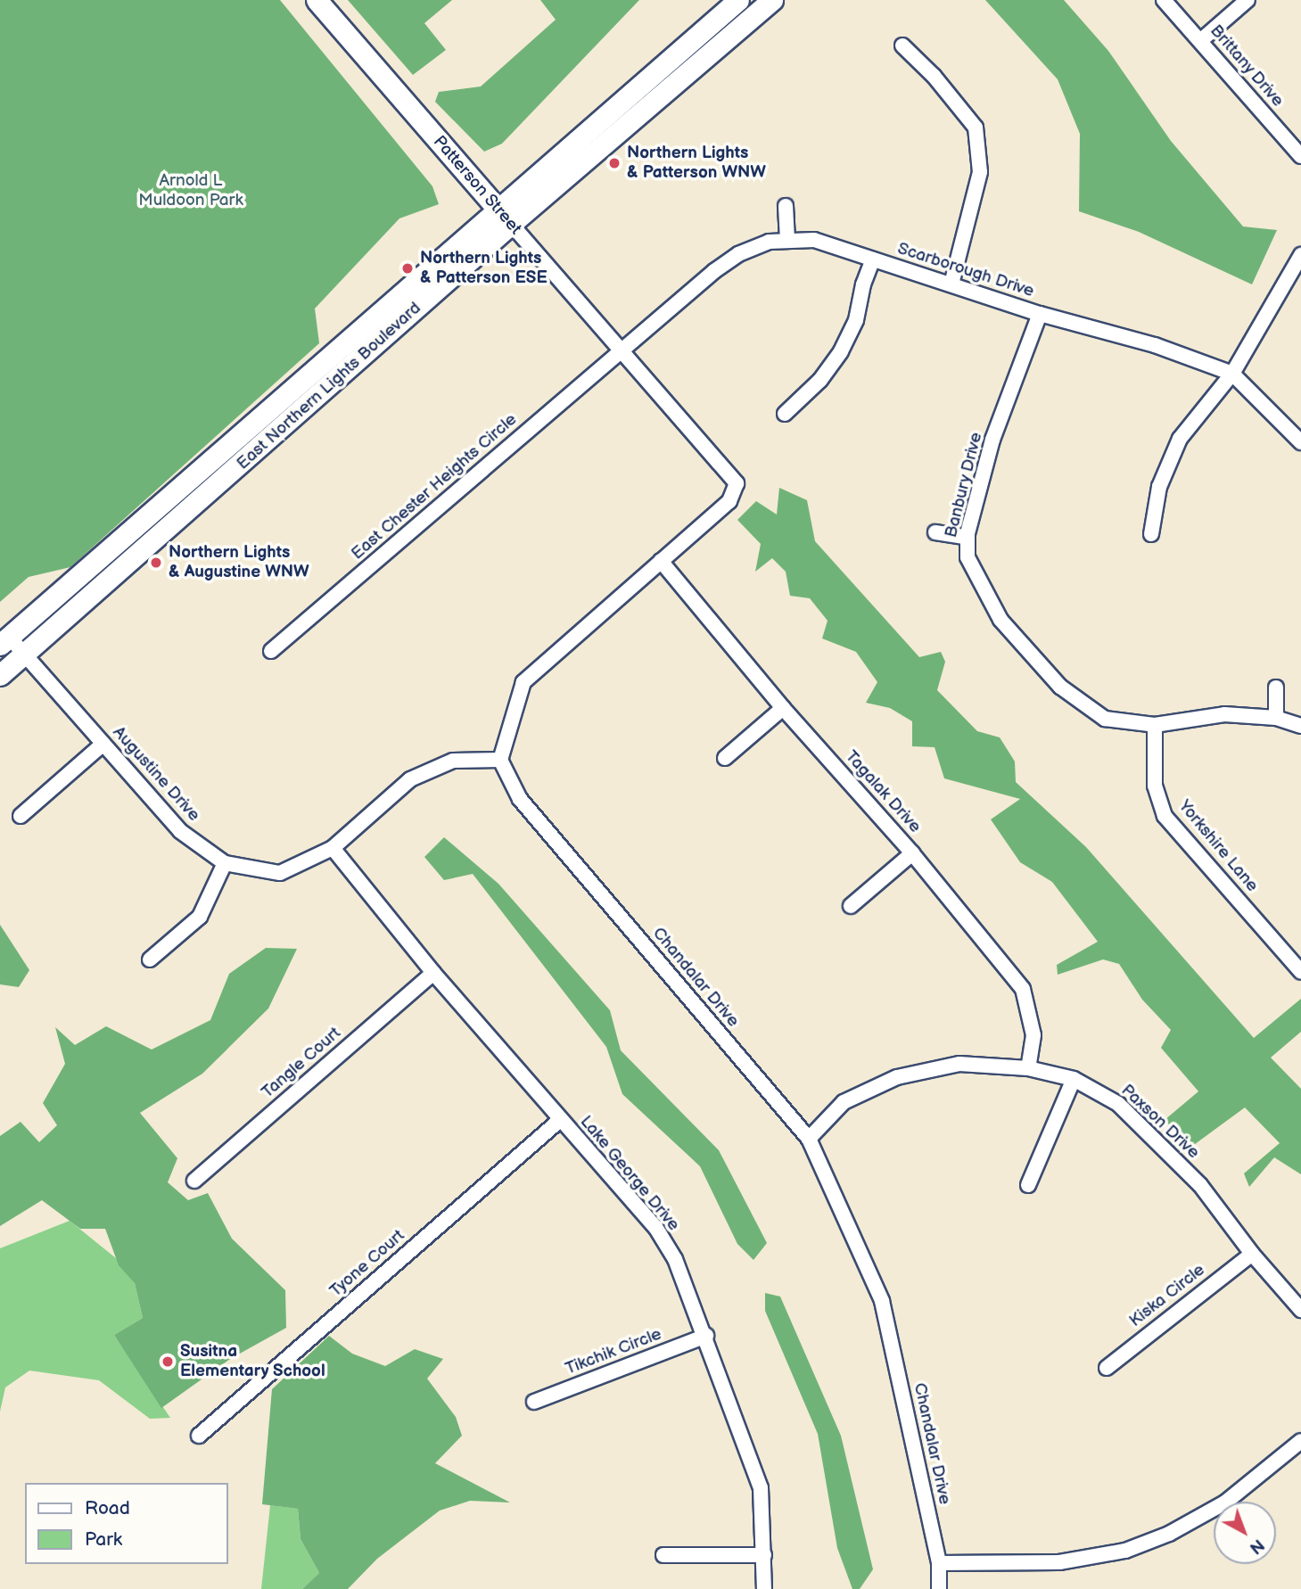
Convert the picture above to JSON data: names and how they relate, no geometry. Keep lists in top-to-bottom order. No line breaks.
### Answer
{"streets":{"main road":["Patterson Street","East Northern Lights Boulevard"],"street":["Brittany Drive","Scarborough Drive","Banbury Drive","East Chester Heights Circle","Augustine Drive","Tagalak Drive","Yorkshire Lane","Chandalar Drive","Tangle Court","Paxson Drive","Lake George Drive","Tyone Court","Kiska Circle","Tikchik Circle"]},"crossings":[["Patterson Street","Scarborough Drive"],["Patterson Street","East Northern Lights Boulevard"],["Patterson Street","East Chester Heights Circle"],["Patterson Street","Tagalak Drive"],["Scarborough Drive","Banbury Drive"],["Scarborough Drive","East Chester Heights Circle"],["East Northern Lights Boulevard","Augustine Drive"],["Banbury Drive","Yorkshire Lane"],["Augustine Drive","Chandalar Drive"],["Augustine Drive","Lake George Drive"],["Tagalak Drive","Paxson Drive"],["Chandalar Drive","Paxson Drive"],["Tangle Court","Lake George Drive"],["Paxson Drive","Kiska Circle"],["Lake George Drive","Tyone Court"],["Lake George Drive","Tikchik Circle"]],"parks":["Arnold L Muldoon Park"],"places":["Northern Lights & Patterson WNW","Northern Lights & Patterson ESE","Northern Lights & Augustine WNW","Susitna Elementary School"],"legend":["Road","Park"],"north":"bottom right"}
